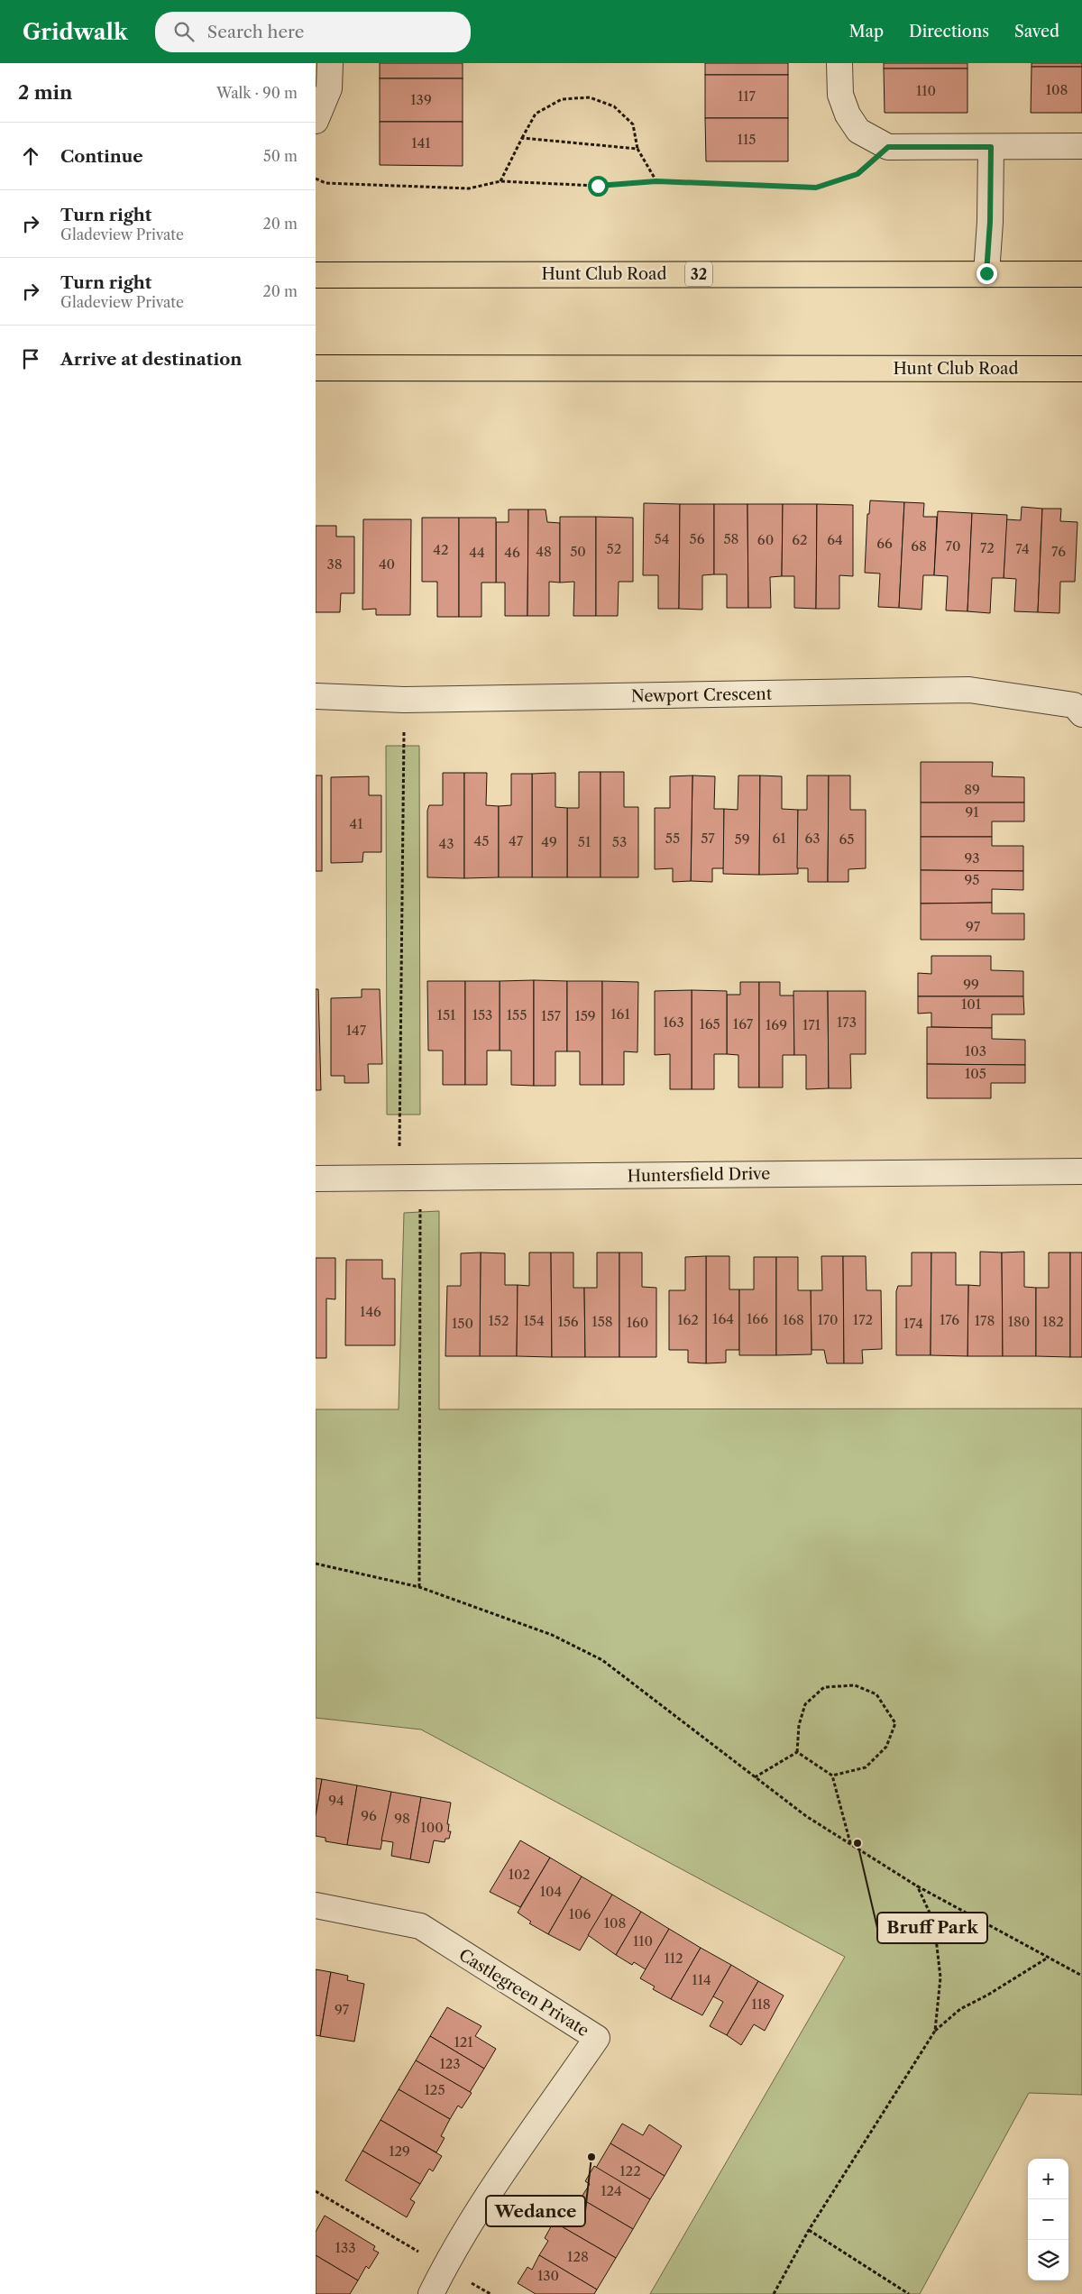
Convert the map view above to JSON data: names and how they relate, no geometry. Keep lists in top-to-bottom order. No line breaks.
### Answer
{"streets":{"main road":["Hunt Club Road","32"],"street":["Newport Crescent","Huntersfield Drive","Castlegreen Private"]},"places":["Bruff Park","Wedance"],"house_numbers":["108","110","117","139","115","141","54","56","58","60","62","64","66","68","70","72","52","74","42","48","50","76","44","46","38","40","89","91","41","55","57","61","63","59","65","45","47","49","51","53","43","93","95","97","99","101","161","151","153","155","157","159","163","173","165","167","169","171","147","103","105","146","164","166","162","168","170","172","176","152","154","178","156","158","180","182","160","150","174","94","96","98","100","102","104","106","108","110","112","114","118","97","121","123","125","129","122","124","133","128","130"],"page":{"header":"Gridwalk","search":"Search here","nav":["Map","Directions","Saved"],"heading":["2 min","Walk · 90 m"],"list":[["Continue","50 m"],["Turn right","Gladeview Private","20 m"],["Turn right","Gladeview Private","20 m"],"Arrive at destination"],"map_buttons":["+","−"]}}
